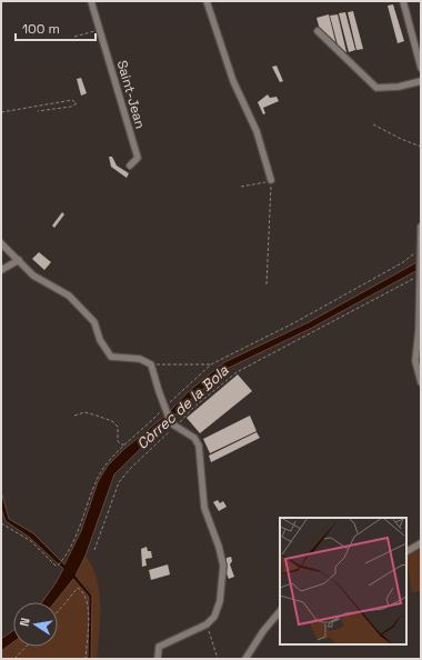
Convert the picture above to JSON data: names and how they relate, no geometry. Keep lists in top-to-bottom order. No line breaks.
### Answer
{"streets":{"street":["Saint-Jean"]},"water":["Còrrec de la Bola"],"scale_bar":"100 m","north":"left"}
